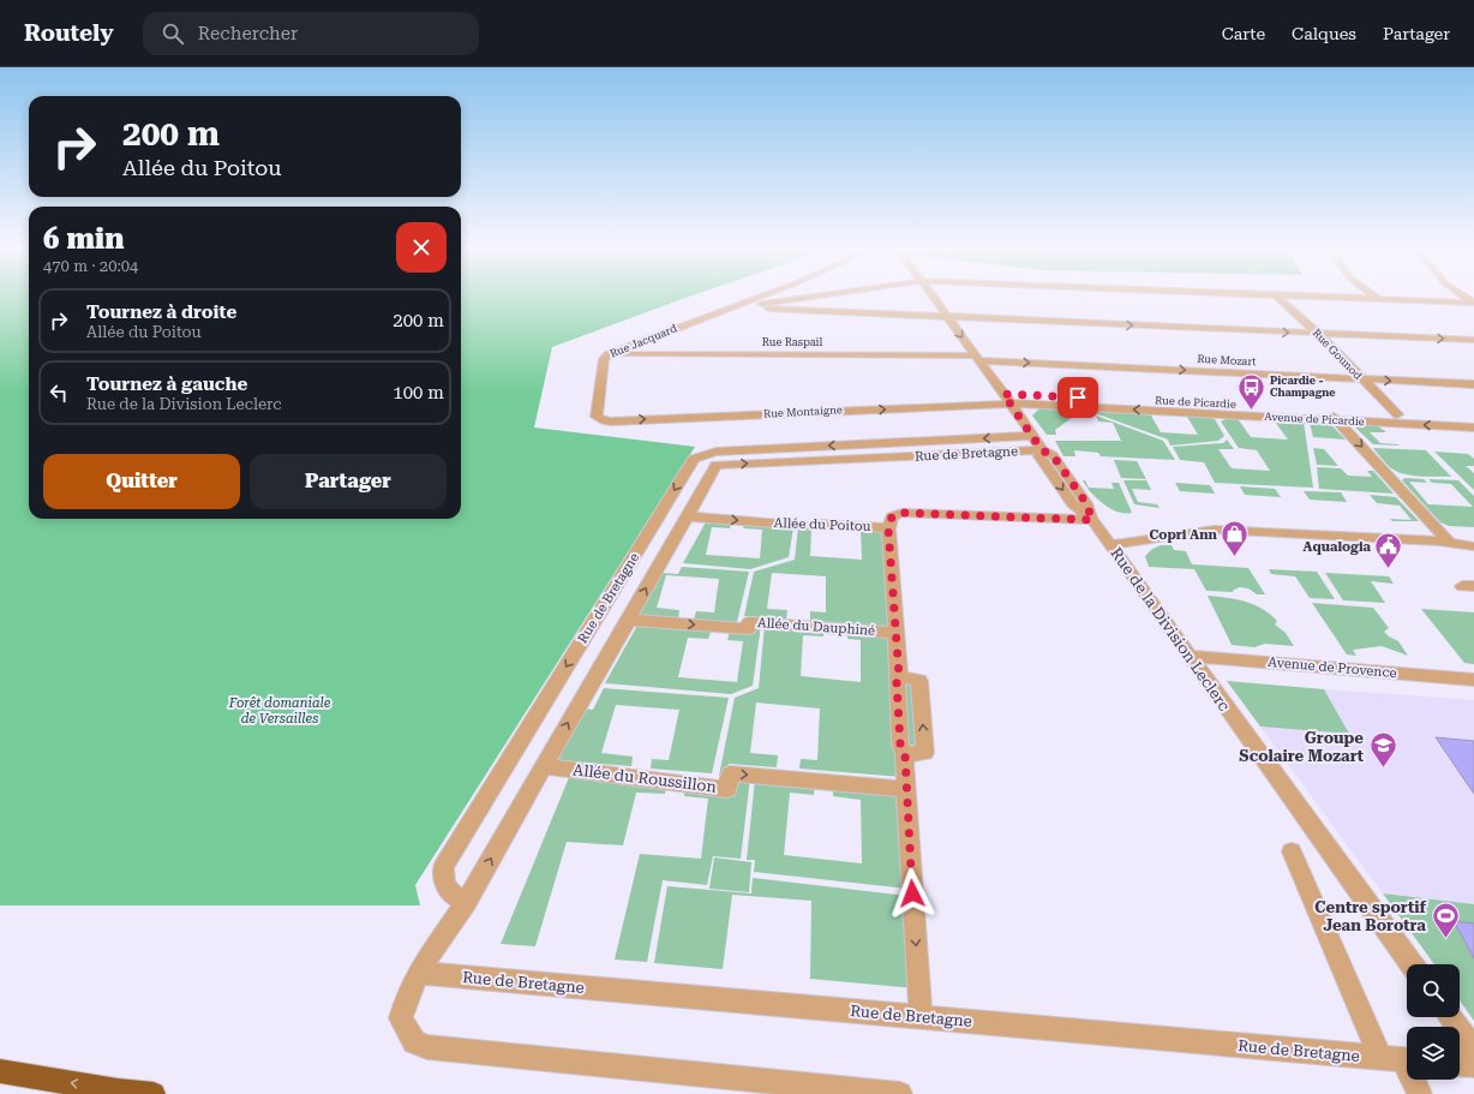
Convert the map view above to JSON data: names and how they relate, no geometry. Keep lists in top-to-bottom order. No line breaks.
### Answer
{"streets":{"street":["Rue Jacquard","Rue Raspail","Rue Gounod","Rue Mozart","Rue Montaigne","Avenue de Picardie","Rue de Bretagne","Allée du Poitou","Allée du Dauphiné","Rue de la Division Leclerc","Avenue de Provence","Allée du Roussillon"]},"crossings":[["Rue Jacquard","Rue Raspail"],["Rue Jacquard","Rue Montaigne"],["Rue Raspail","Rue Mozart"],["Rue Raspail","Rue de la Division Leclerc"],["Rue Gounod","Rue Mozart"],["Rue Mozart","Rue de la Division Leclerc"],["Rue Montaigne","Avenue de Picardie"],["Rue Montaigne","Rue de la Division Leclerc"],["Avenue de Picardie","Rue de la Division Leclerc"],["Rue de Bretagne","Allée du Poitou"],["Rue de Bretagne","Allée du Dauphiné"],["Rue de Bretagne","Rue de la Division Leclerc"],["Rue de Bretagne","Allée du Roussillon"],["Allée du Poitou","Rue de la Division Leclerc"],["Rue de la Division Leclerc","Avenue de Provence"]],"one_way":["Allée du Poitou","Allée du Dauphiné","Allée du Roussillon"],"parks":["Forêt domaniale de Versailles"],"places":{"bus stop":["Picardie - Champagne"],"shop":["Copri Ann"],"public building":["Aqualogia"],"school or university":["Groupe Scolaire Mozart"],"sports":["Centre sportif Jean Borotra"]},"page":{"header":"Routely","search":"Rechercher","nav":["Carte","Calques","Partager"],"turn":["200 m","Allée du Poitou"],"heading":["6 min","470 m · 20:04"],"list":[{"name":"Tournez à droite","note":"Allée du Poitou","value":"200 m"},{"name":"Tournez à gauche","note":"Rue de la Division Leclerc","value":"100 m"}],"buttons":["Quitter","Partager"]}}
